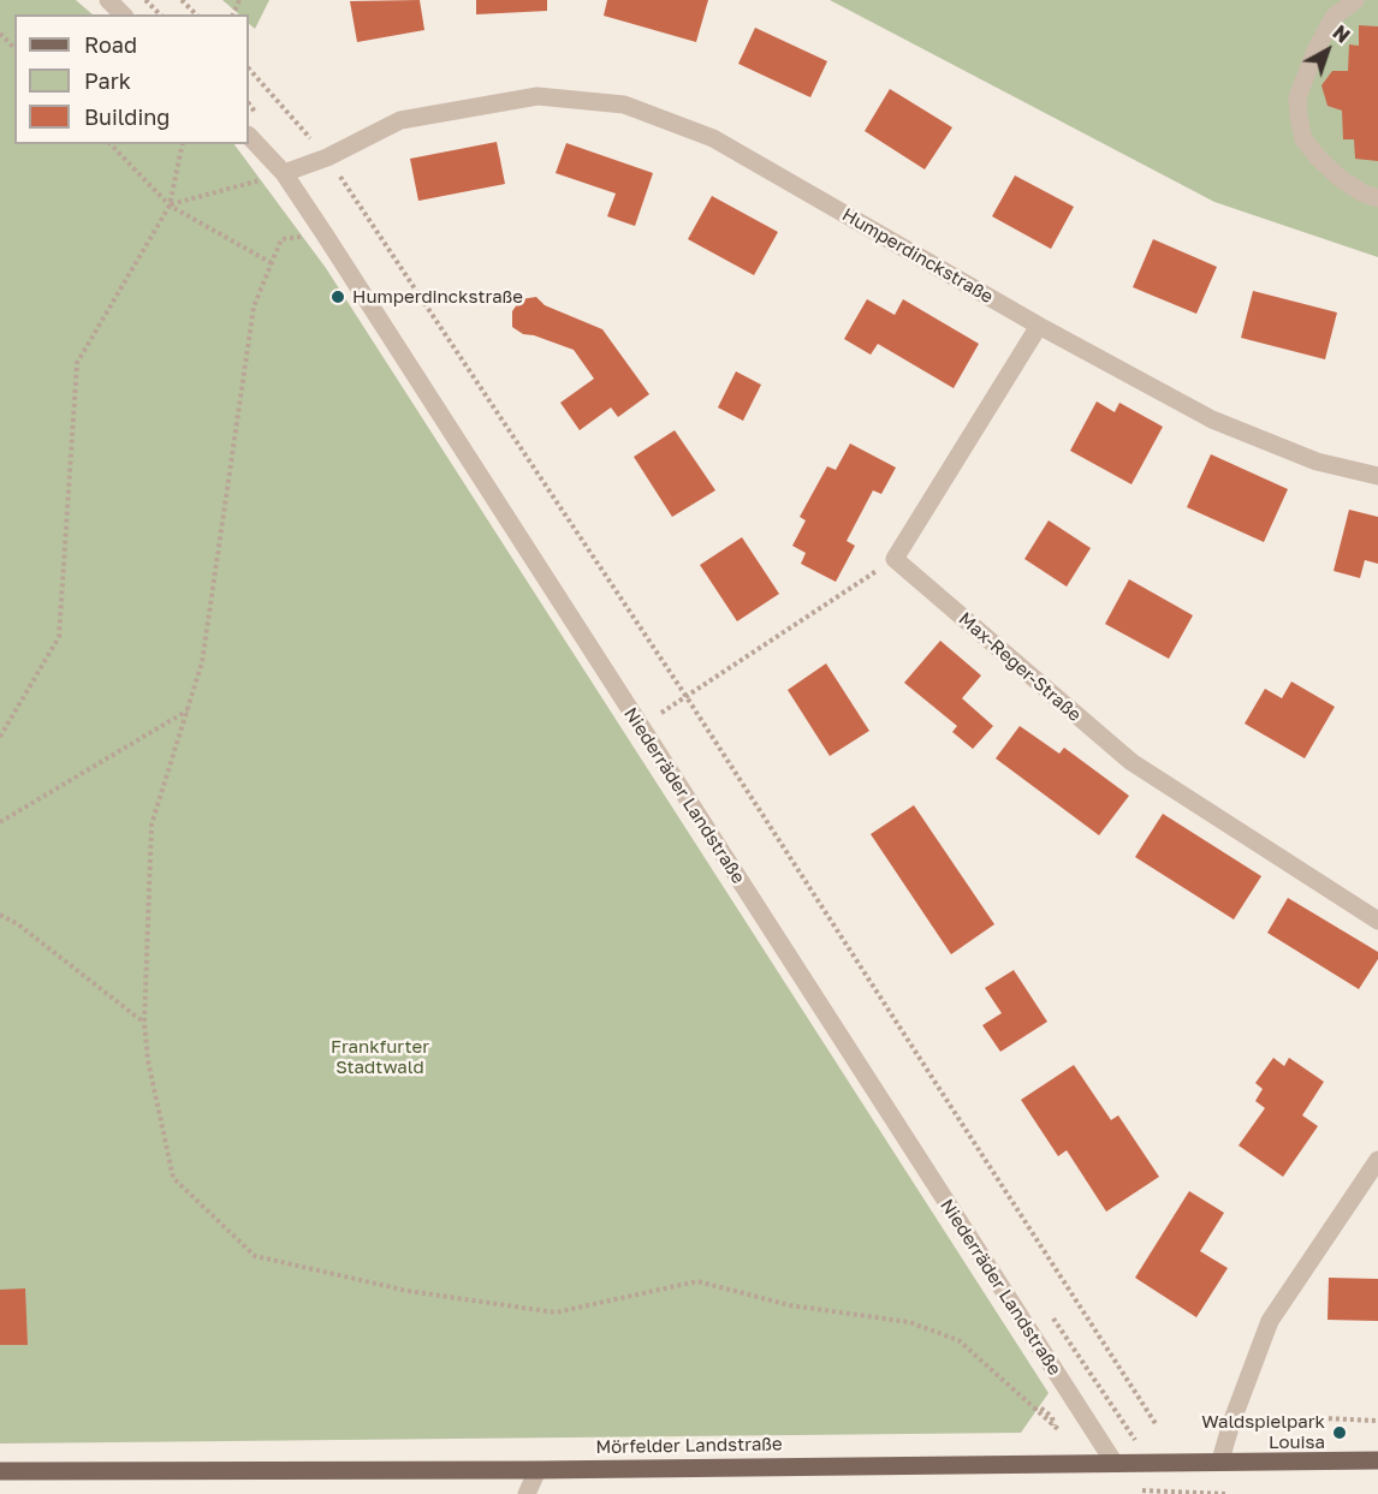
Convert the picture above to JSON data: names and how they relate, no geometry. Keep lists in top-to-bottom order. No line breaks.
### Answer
{"streets":{"main road":["Mörfelder Landstraße"],"street":["Humperdinckstraße","Max-Reger-Straße","Niederräder Landstraße"]},"crossings":[["Humperdinckstraße","Niederräder Landstraße"],["Niederräder Landstraße","Mörfelder Landstraße"]],"parks":["Frankfurter Stadtwald"],"places":["Humperdinckstraße","Waldspielpark Louisa"],"legend":["Road","Park","Building"],"north":"top right"}
